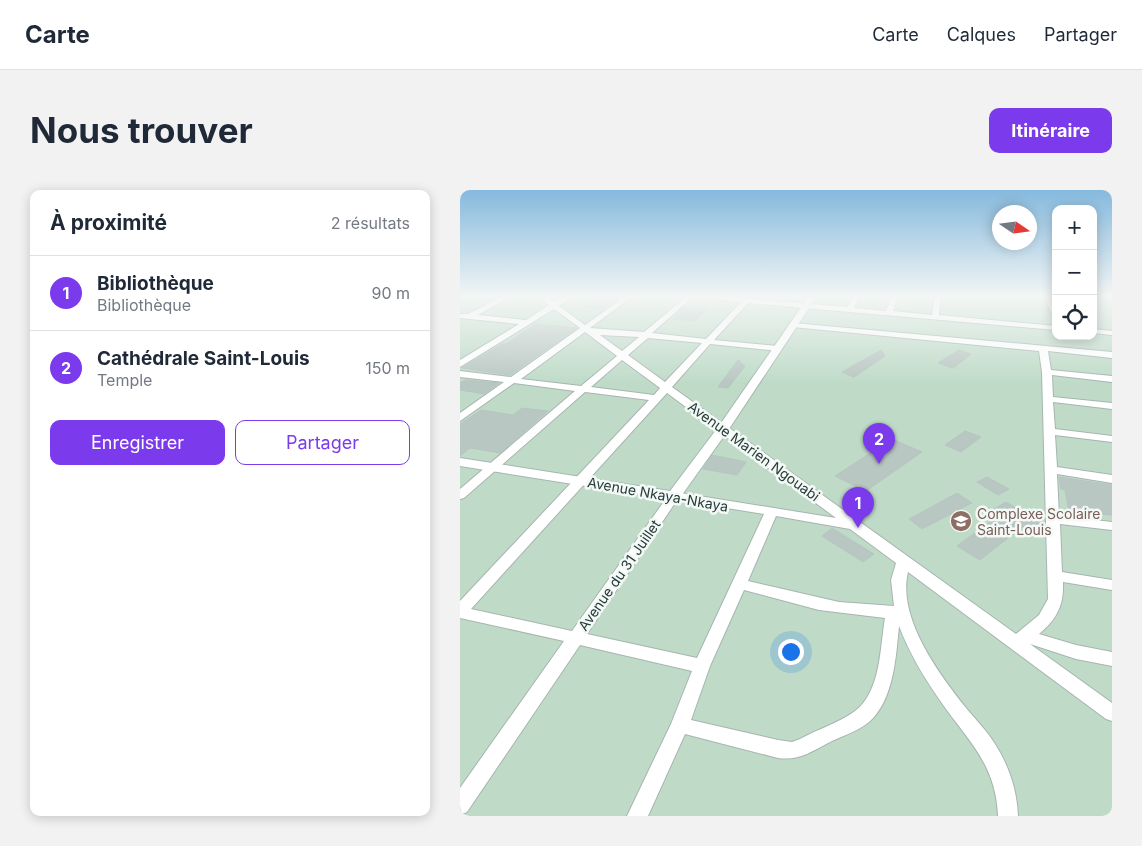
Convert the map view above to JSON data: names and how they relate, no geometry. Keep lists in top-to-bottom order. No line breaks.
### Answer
{"streets":{"street":["Avenue Marien Ngouabi","Avenue Nkaya-Nkaya","Avenue du 31 Juillet"]},"crossings":[["Avenue Marien Ngouabi","Avenue Nkaya-Nkaya"],["Avenue Marien Ngouabi","Avenue du 31 Juillet"],["Avenue Nkaya-Nkaya","Avenue du 31 Juillet"]],"places":{"school or university":["Complexe Scolaire Saint-Louis"]},"north":"right","page":{"header":"Carte","nav":["Carte","Calques","Partager"],"buttons":["Itinéraire",["Enregistrer","Partager"]],"title":"Nous trouver","heading":["À proximité","2 résultats"],"map_buttons":["+","−"],"list":[{"mark":"1","name":"Bibliothèque","note":"Bibliothèque","value":"90 m"},{"mark":"2","name":"Cathédrale Saint-Louis","note":"Temple","value":"150 m"}],"pins":["2","1"]}}
